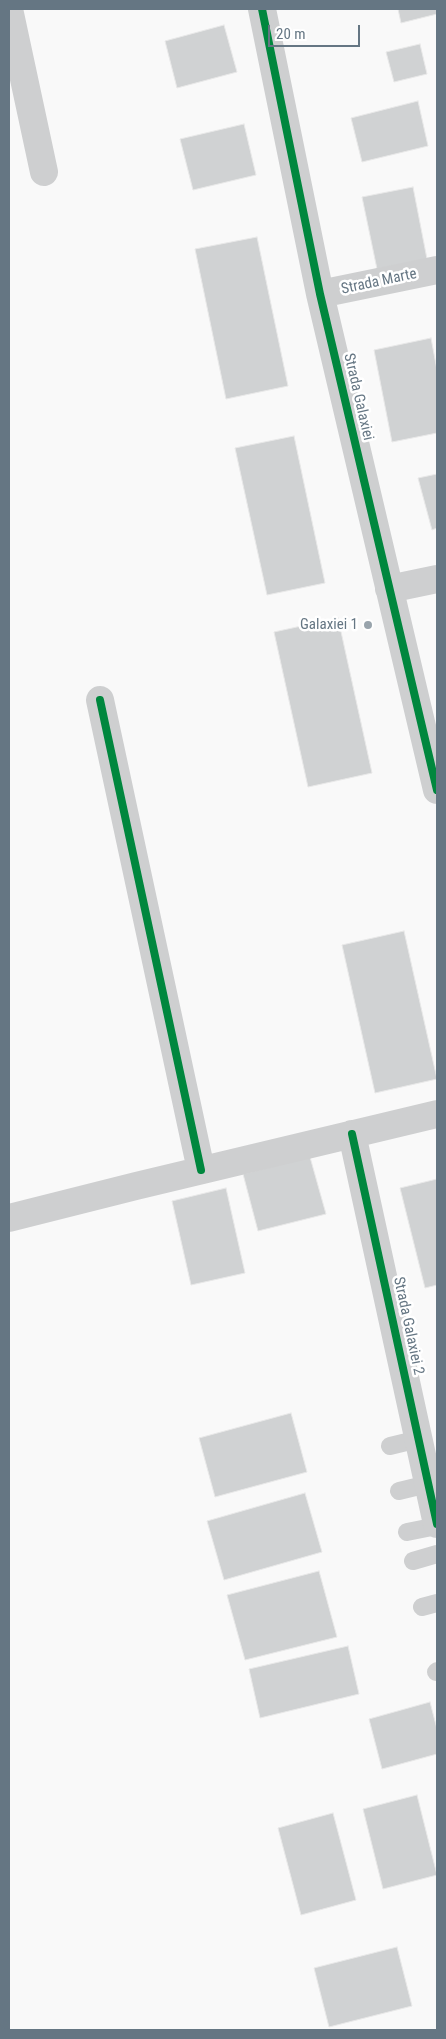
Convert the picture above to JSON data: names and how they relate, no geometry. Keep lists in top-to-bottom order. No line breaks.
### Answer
{"streets":{"street":["Strada Marte","Strada Galaxiei","Strada Galaxiei 2"]},"crossings":[["Strada Marte","Strada Galaxiei"]],"places":["Galaxiei 1"],"scale_bar":"20 m"}
